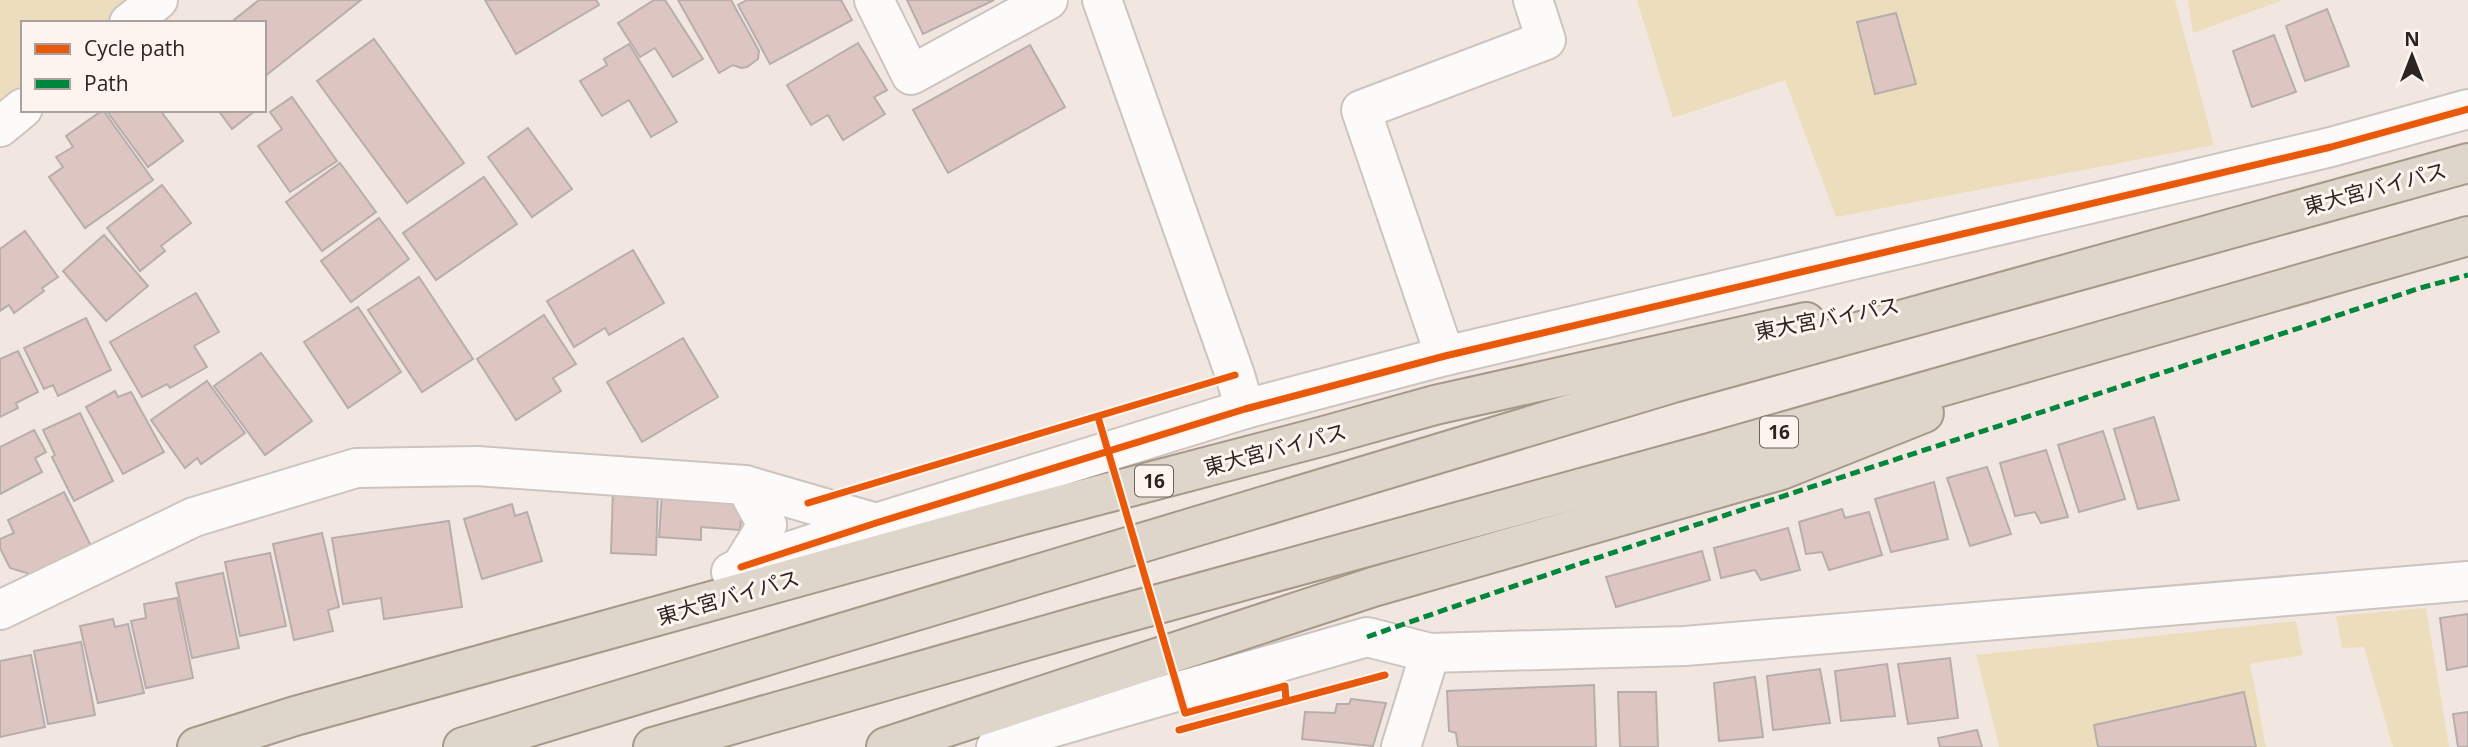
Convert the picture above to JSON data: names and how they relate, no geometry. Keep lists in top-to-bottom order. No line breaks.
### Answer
{"streets":{"highway":["東大宮バイパス","16"]},"legend":["Cycle path","Path"],"north":"top"}
